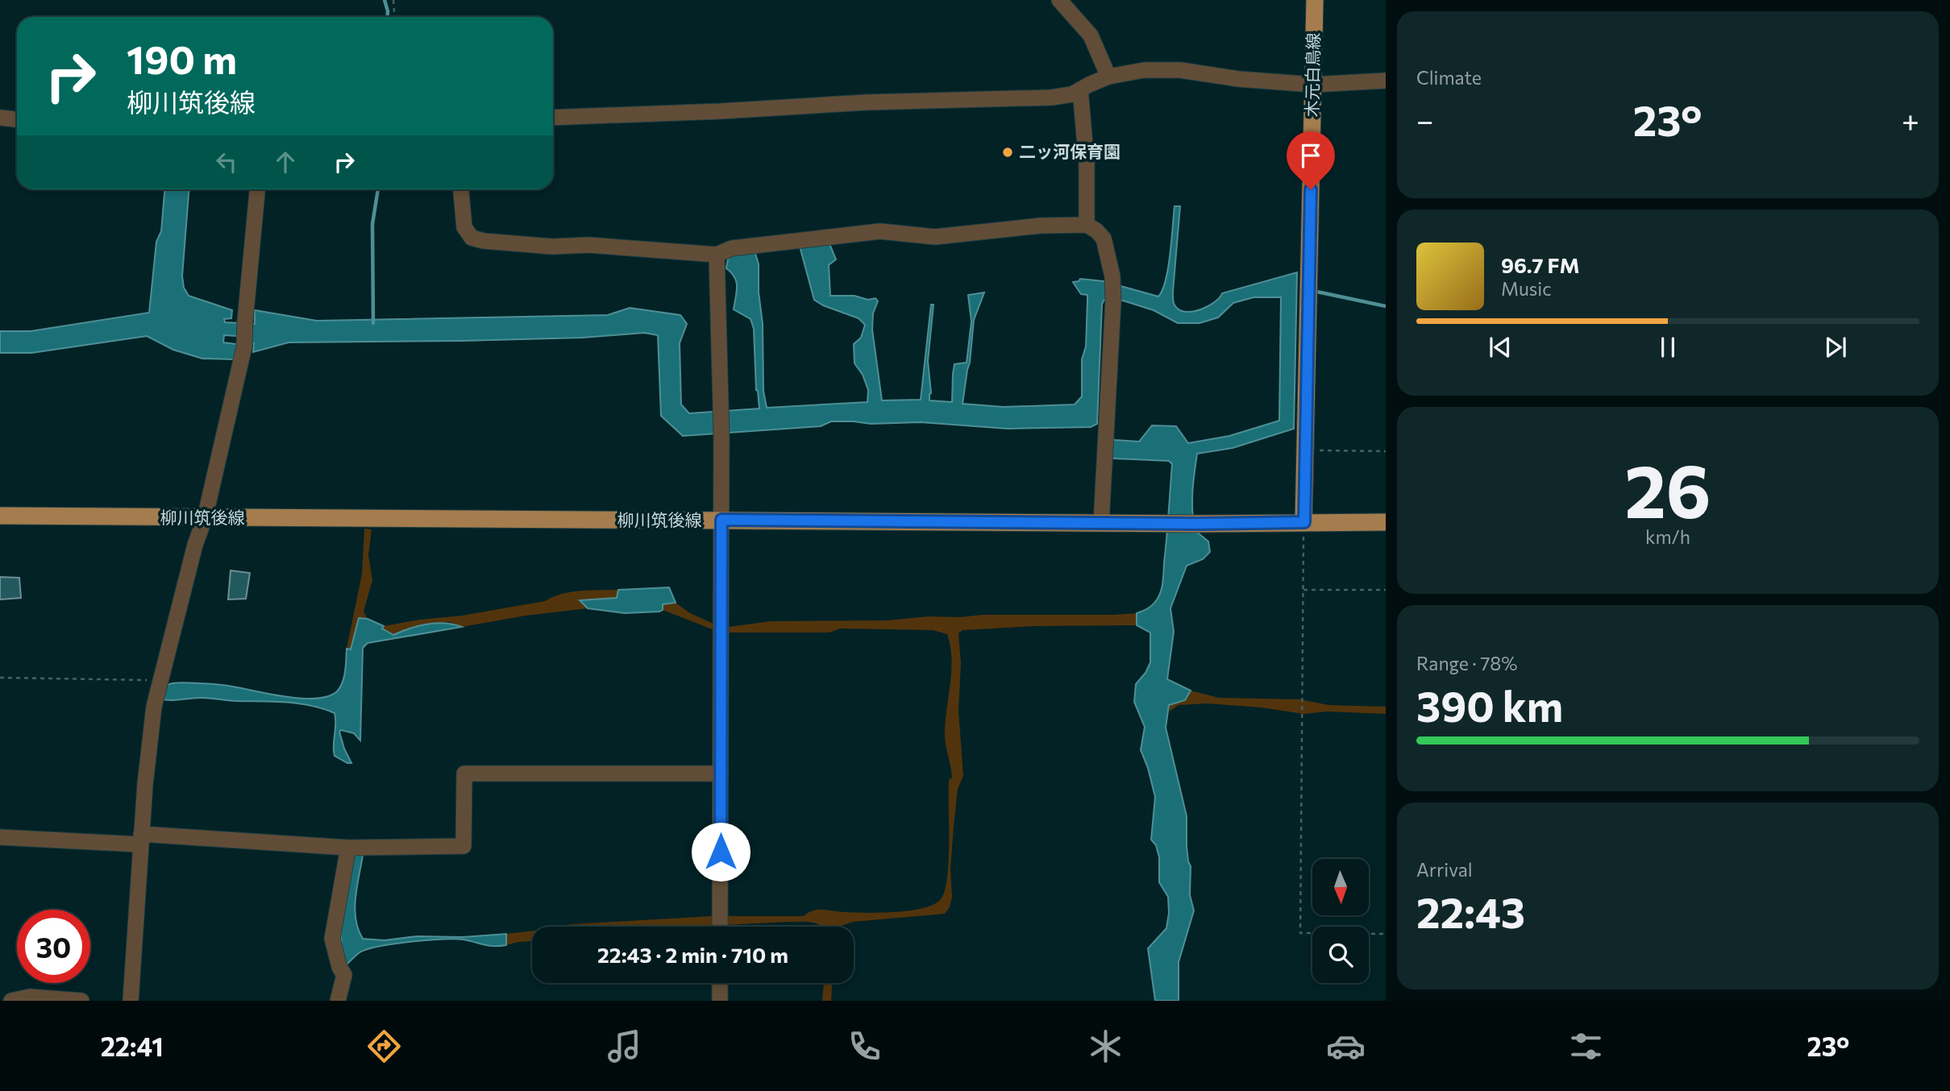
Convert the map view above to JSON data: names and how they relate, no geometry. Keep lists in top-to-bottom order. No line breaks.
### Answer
{"streets":{"main road":["木元白鳥線","柳川筑後線"]},"crossings":[["木元白鳥線","柳川筑後線"]],"places":["二ッ河保育園"],"north":"bottom","page":{"tile":["Climate",["26","km/h"],["Range · 78%","390 km"],["Arrival","22:43"]],"turn":["190 m","柳川筑後線"],"heat":["−","23°","+"],"song":["96.7 FM","Music"],"limit":"30","trip":"22:43 · 2 min · 710 m","tabs":["22:41","23°"]}}
